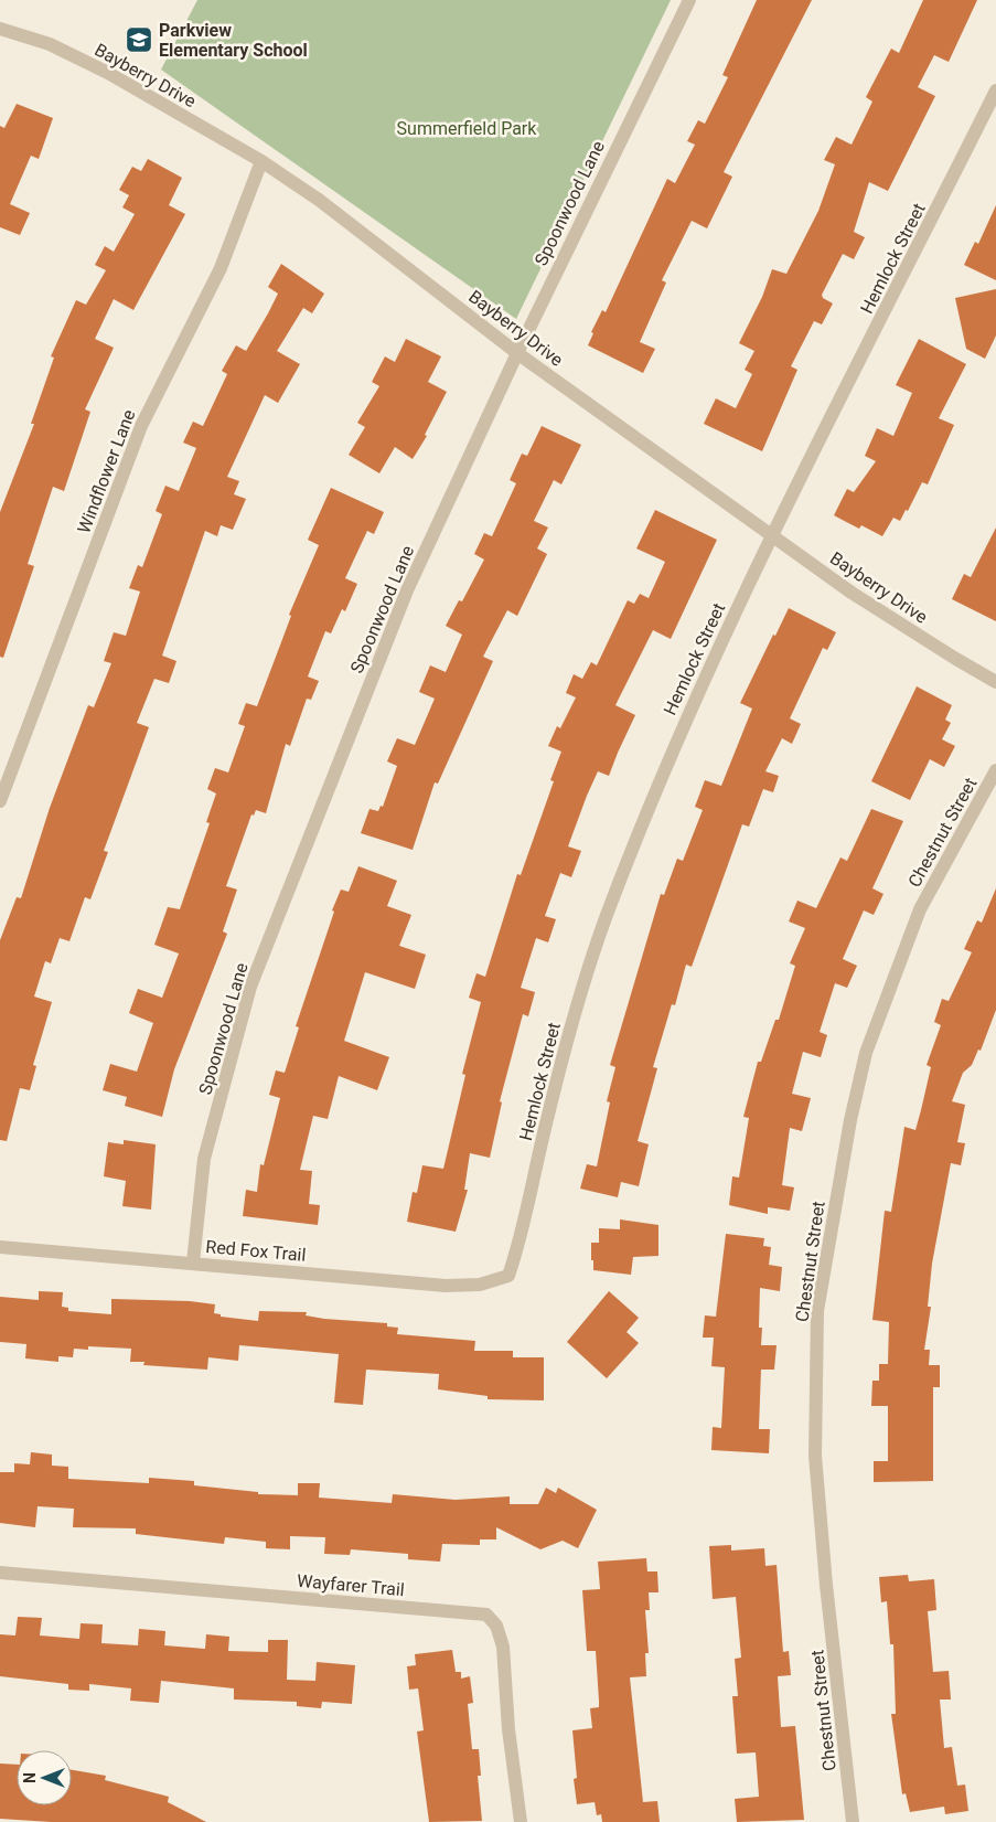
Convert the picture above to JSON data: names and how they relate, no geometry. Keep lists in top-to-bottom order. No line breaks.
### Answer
{"streets":{"street":["Bayberry Drive","Spoonwood Lane","Hemlock Street","Windflower Lane","Chestnut Street","Red Fox Trail","Wayfarer Trail"]},"crossings":[["Bayberry Drive","Spoonwood Lane"],["Bayberry Drive","Hemlock Street"],["Bayberry Drive","Windflower Lane"],["Spoonwood Lane","Red Fox Trail"],["Hemlock Street","Red Fox Trail"]],"parks":["Summerfield Park"],"places":{"school or university":["Parkview Elementary School"]},"north":"left"}
